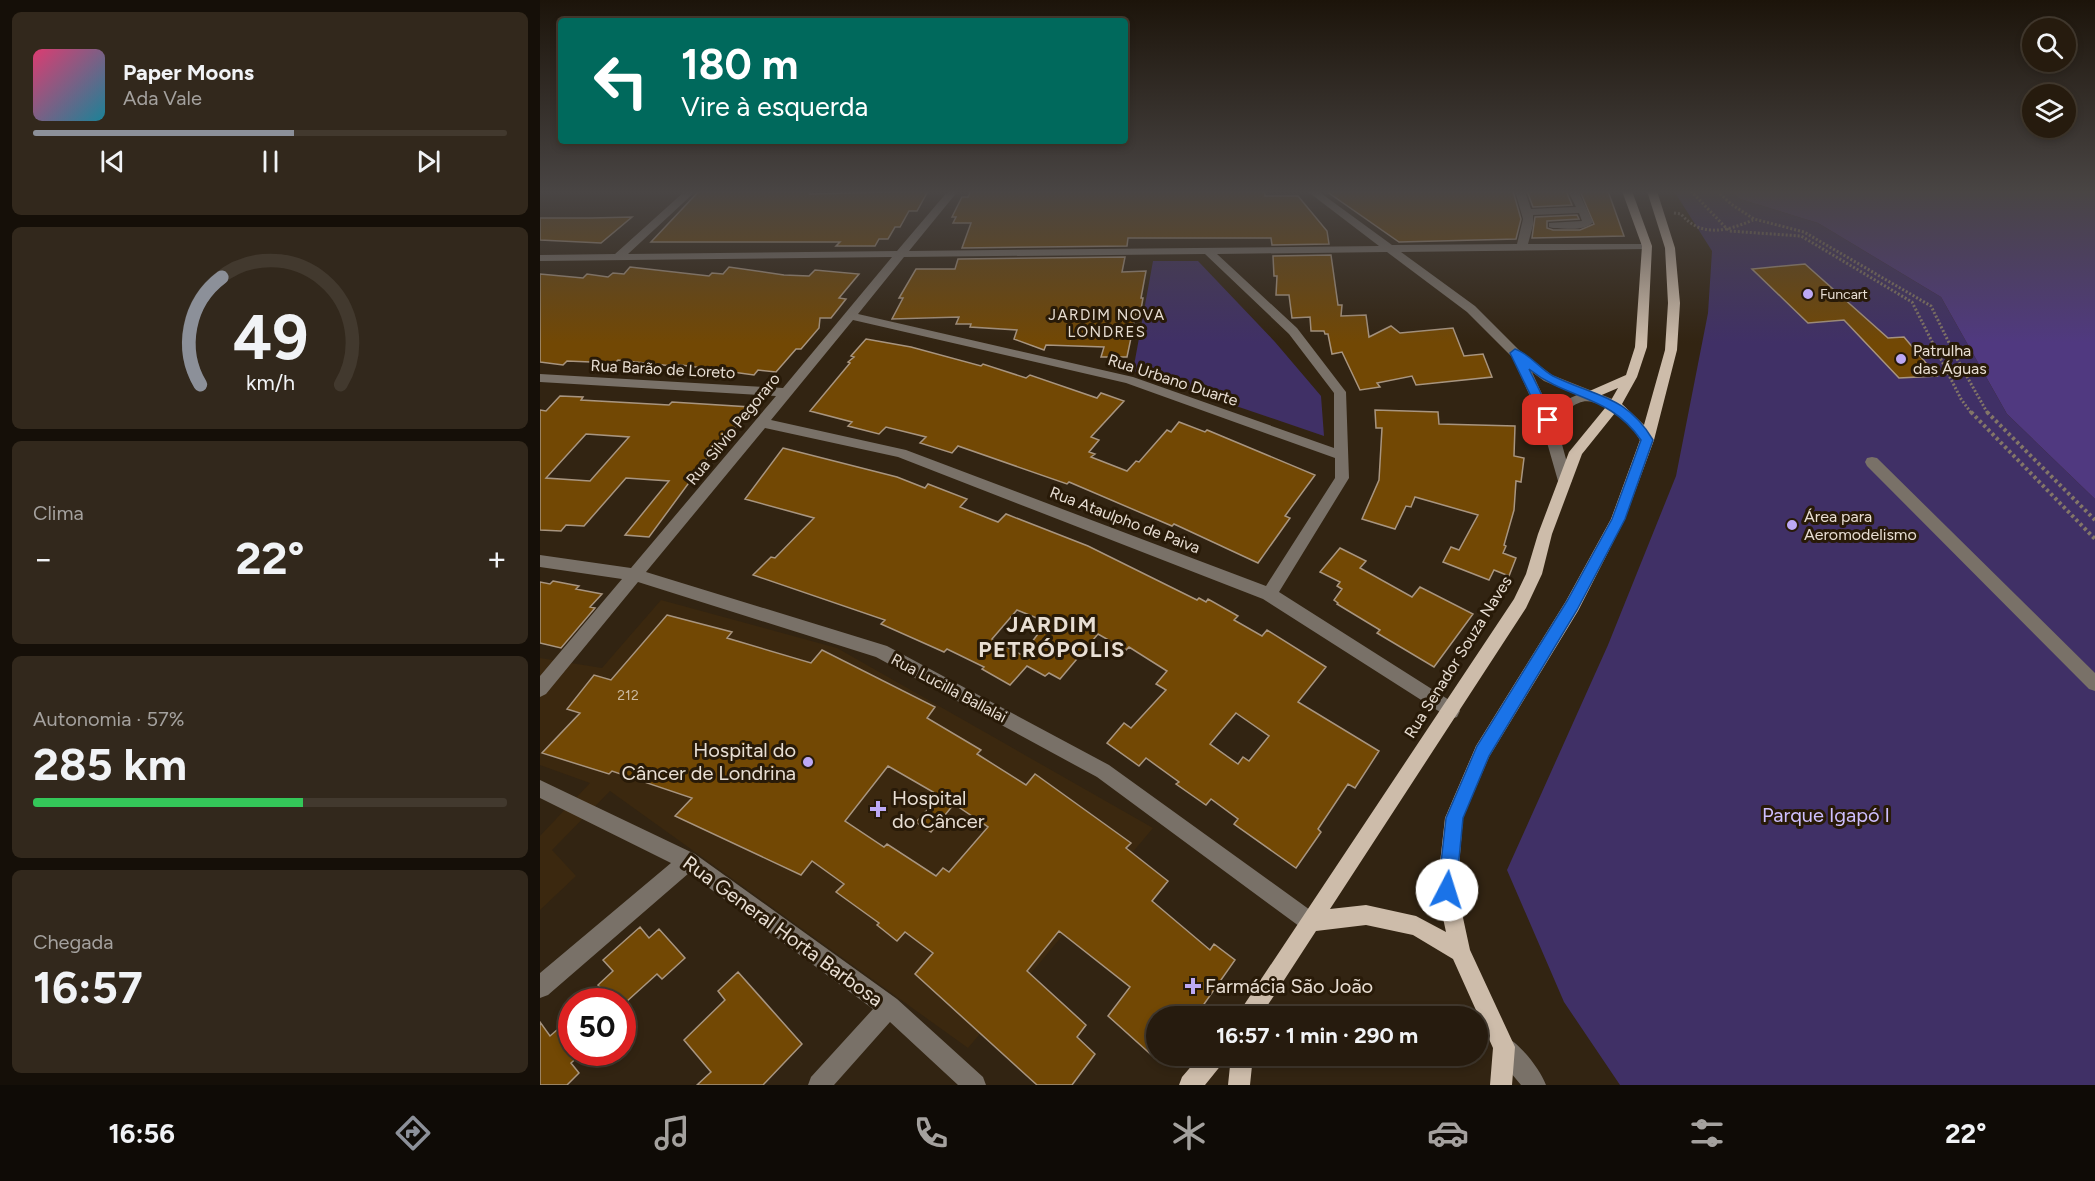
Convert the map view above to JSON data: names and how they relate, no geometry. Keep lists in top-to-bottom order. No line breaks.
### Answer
{"streets":{"main road":["Rua Senador Souza Naves"],"street":["Rua Barão de Loreto","Rua Urbano Duarte","Rua Silvio Pegoraro","Rua Ataulpho de Paiva","Rua Lucilla Ballalai","Rua General Horta Barbosa"]},"crossings":[["Rua Barão de Loreto","Rua Silvio Pegoraro"],["Rua Urbano Duarte","Rua Silvio Pegoraro"],["Rua Silvio Pegoraro","Rua Ataulpho de Paiva"],["Rua Silvio Pegoraro","Rua Lucilla Ballalai"],["Rua Ataulpho de Paiva","Rua Senador Souza Naves"],["Rua Senador Souza Naves","Rua Lucilla Ballalai"]],"districts":["JARDIM NOVA LONDRES","JARDIM PETRÓPOLIS"],"parks":["Parque Igapó I"],"places":{"other":["Funcart","Patrulha das Águas","Área para Aeromodelismo","Hospital do Câncer de Londrina"],"health":["Hospital do Câncer","Farmácia São João"]},"house_numbers":["212"],"page":{"turn":["180 m","Vire à esquerda"],"song":["Paper Moons","Ada Vale"],"tile":["Clima",["Autonomia · 57%","285 km"],["Chegada","16:57"]],"heat":["−","22°","+"],"limit":"50","trip":"16:57 · 1 min · 290 m","tabs":["16:56","22°"],"gauge":["49","km/h"]}}
